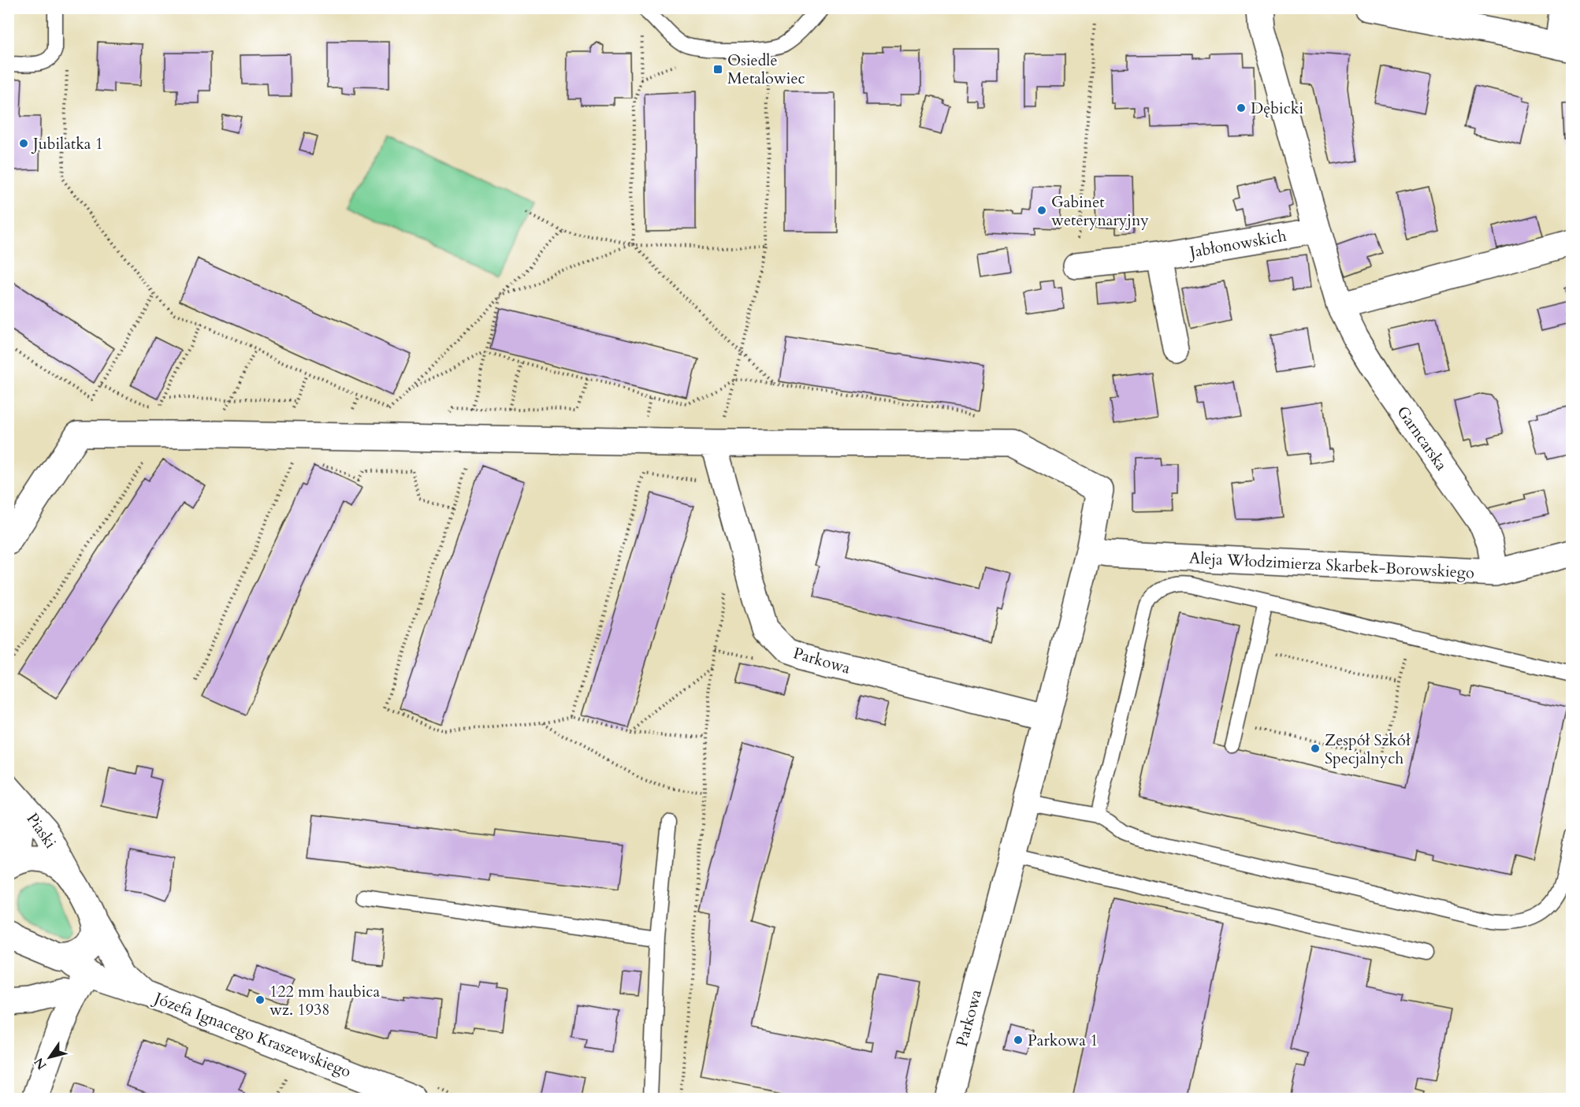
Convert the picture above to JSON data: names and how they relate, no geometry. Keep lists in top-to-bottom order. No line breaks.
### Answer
{"streets":{"street":["Jabłonowskich","Garncarska","Aleja Włodzimierza Skarbek-Borowskiego","Parkowa","Piaski","Józefa Ignacego Kraszewskiego"]},"crossings":[["Jabłonowskich","Garncarska"],["Garncarska","Aleja Włodzimierza Skarbek-Borowskiego"],["Aleja Włodzimierza Skarbek-Borowskiego","Parkowa"],["Piaski","Józefa Ignacego Kraszewskiego"]],"places":{"transit":["Osiedle Metalowiec"],"other":["Dębicki","Jubilatka 1","Gabinet weterynaryjny","Zespół Szkół Specjalnych","122 mm haubica wz. 1938","Parkowa 1"]},"north":"bottom left"}
